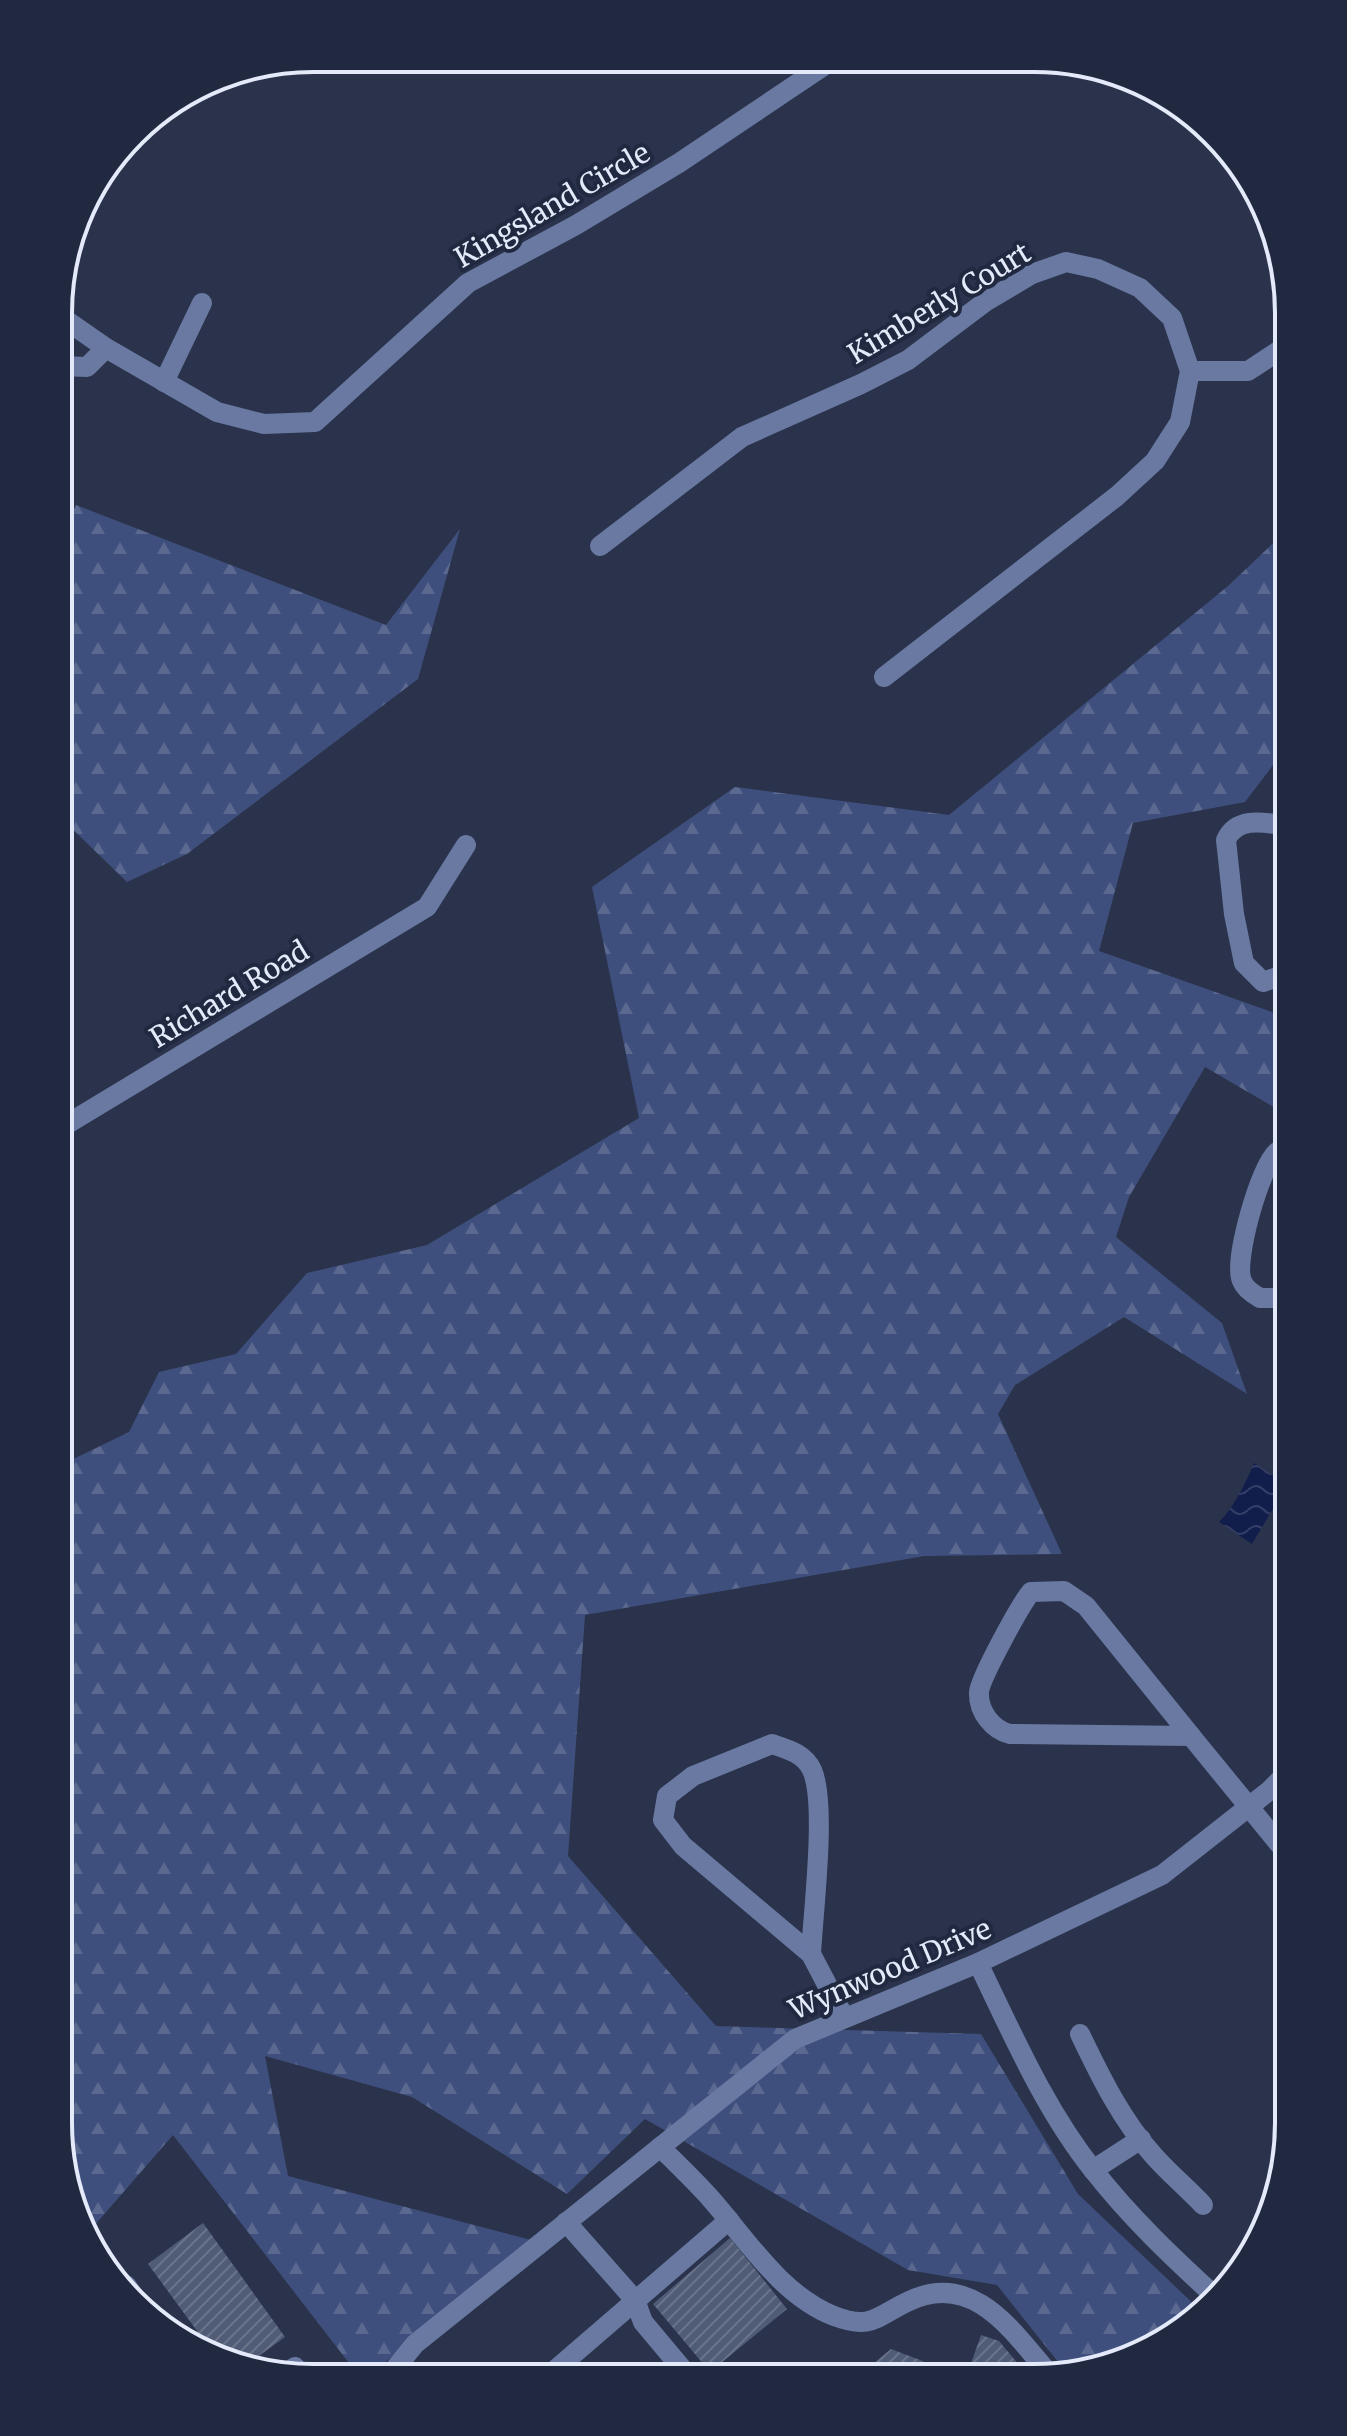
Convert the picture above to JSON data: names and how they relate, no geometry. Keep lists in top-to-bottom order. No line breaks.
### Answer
{"streets":{"street":["Kingsland Circle","Kimberly Court","Richard Road","Wynwood Drive"]}}
